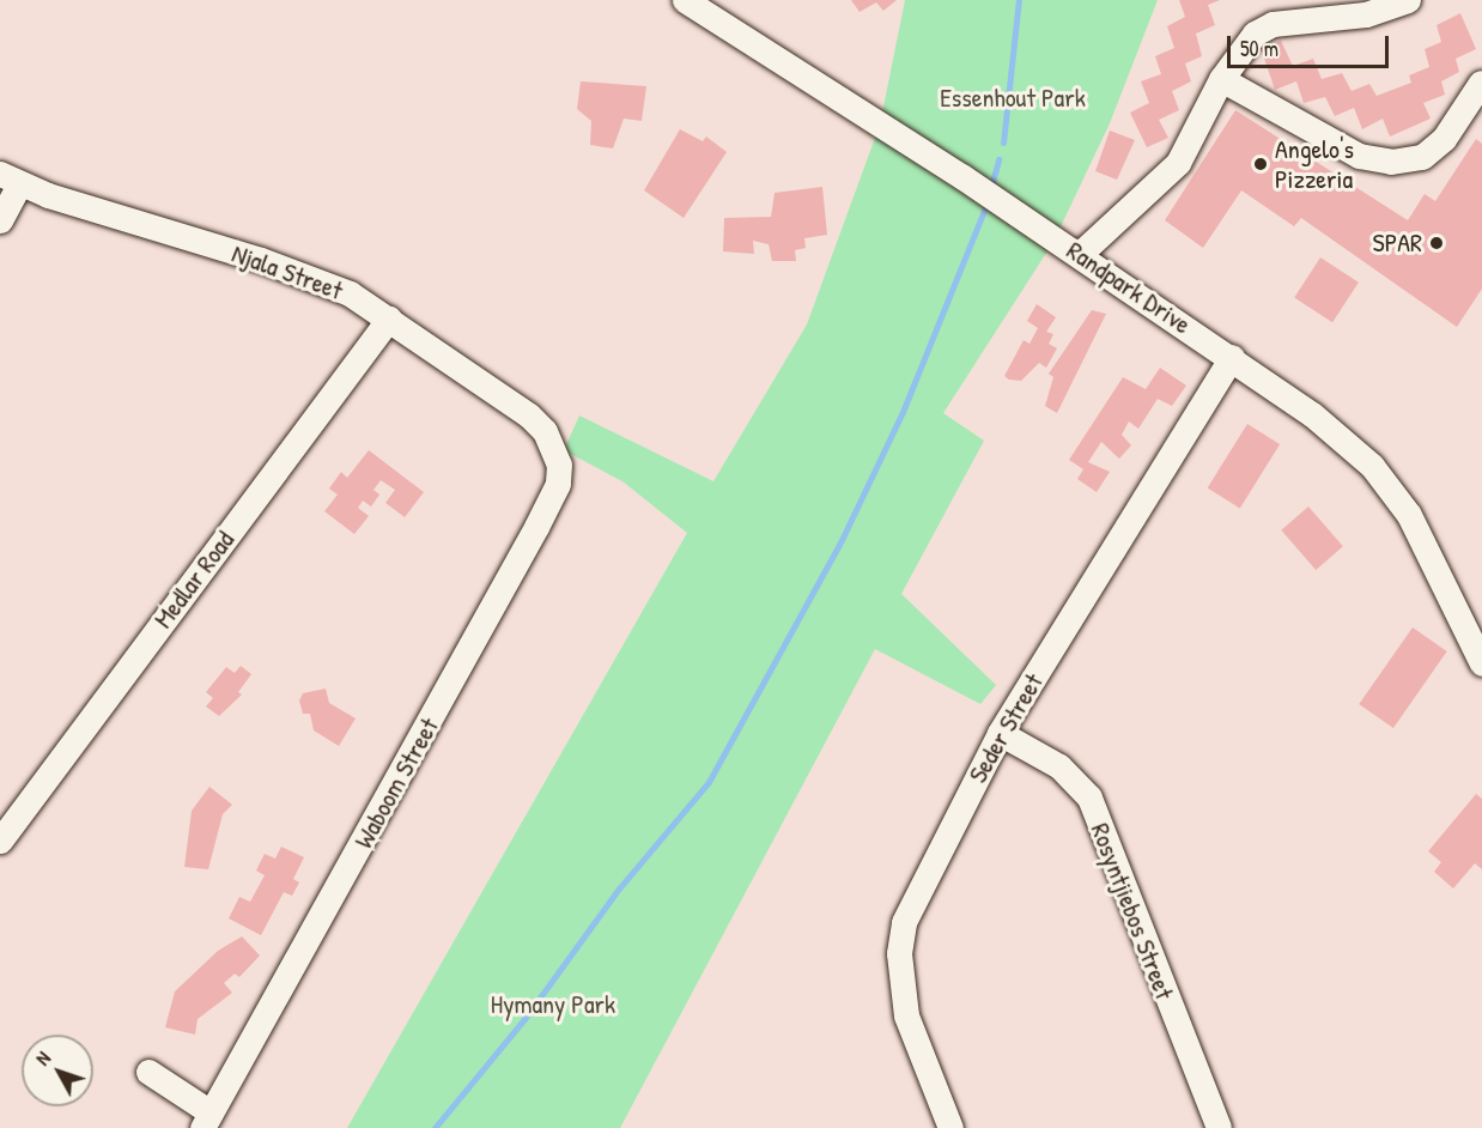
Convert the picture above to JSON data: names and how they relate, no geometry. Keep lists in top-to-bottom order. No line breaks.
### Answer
{"streets":{"street":["Njala Street","Randpark Drive","Medlar Road","Seder Street","Waboom Street","Rosyntjiebos Street"]},"crossings":[["Njala Street","Medlar Road"],["Njala Street","Waboom Street"],["Randpark Drive","Seder Street"],["Seder Street","Rosyntjiebos Street"]],"parks":["Essenhout Park","Hymany Park"],"places":["Angelo's Pizzeria","SPAR"],"scale_bar":"50 m","north":"top left"}
